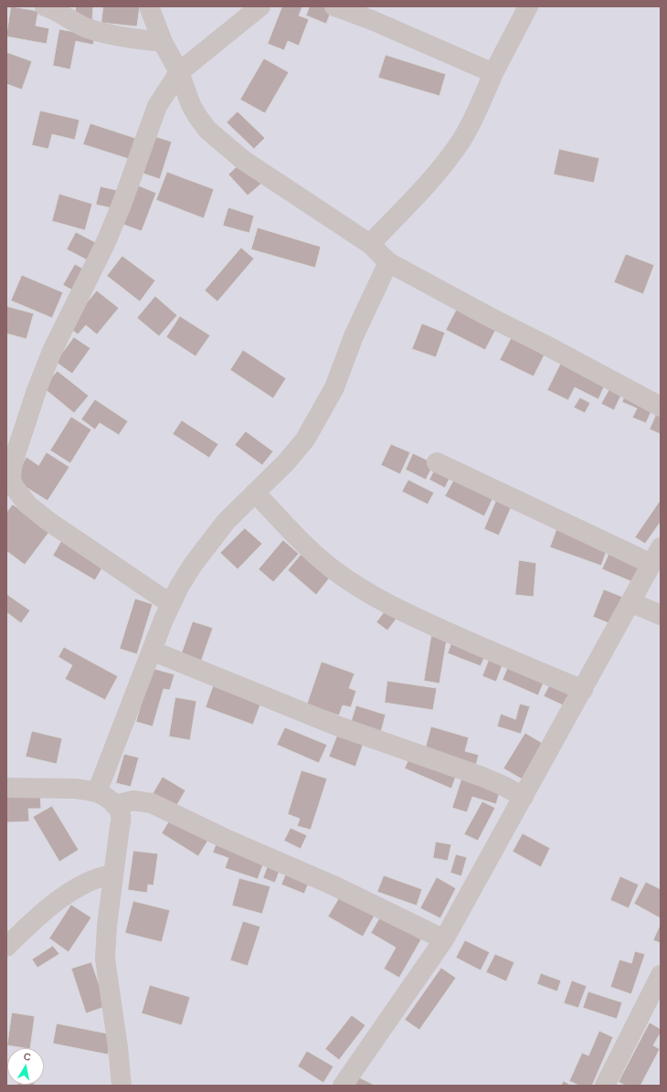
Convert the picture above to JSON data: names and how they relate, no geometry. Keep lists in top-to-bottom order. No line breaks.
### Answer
{"north":"top"}
